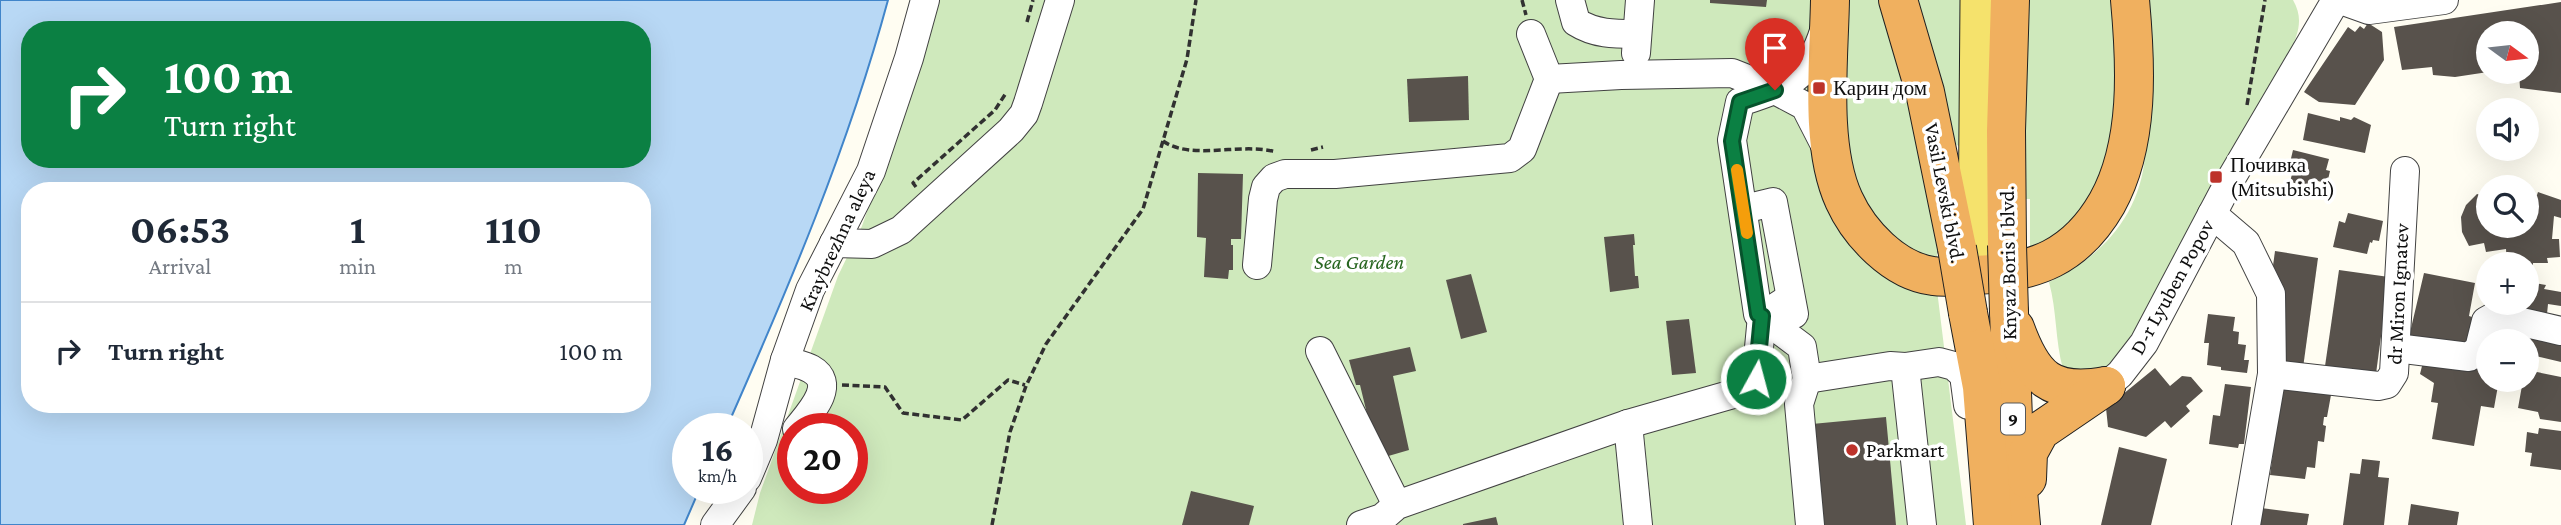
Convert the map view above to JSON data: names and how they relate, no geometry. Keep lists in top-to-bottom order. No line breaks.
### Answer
{"streets":{"highway":["Vasil Levski blvd.","Knyaz Boris I blvd.","9"],"street":["Kraybrezhna aleya","D-r Lyuben Popov","dr Miron Ignatev"]},"crossings":[["Vasil Levski blvd.","Knyaz Boris I blvd."],["Vasil Levski blvd.","9"]],"parks":["Sea Garden"],"places":{"transit":["Карин дом","Почивка (Mitsubishi)"],"other":["Parkmart"]},"north":"right","page":{"map_buttons":["+","−"],"turn":["100 m","Turn right"],"eta":["06:53","Arrival","1","min","110","m"],"list":[{"name":"Turn right","value":"100 m"}],"speed":"16 km/h","limit":"20"}}
